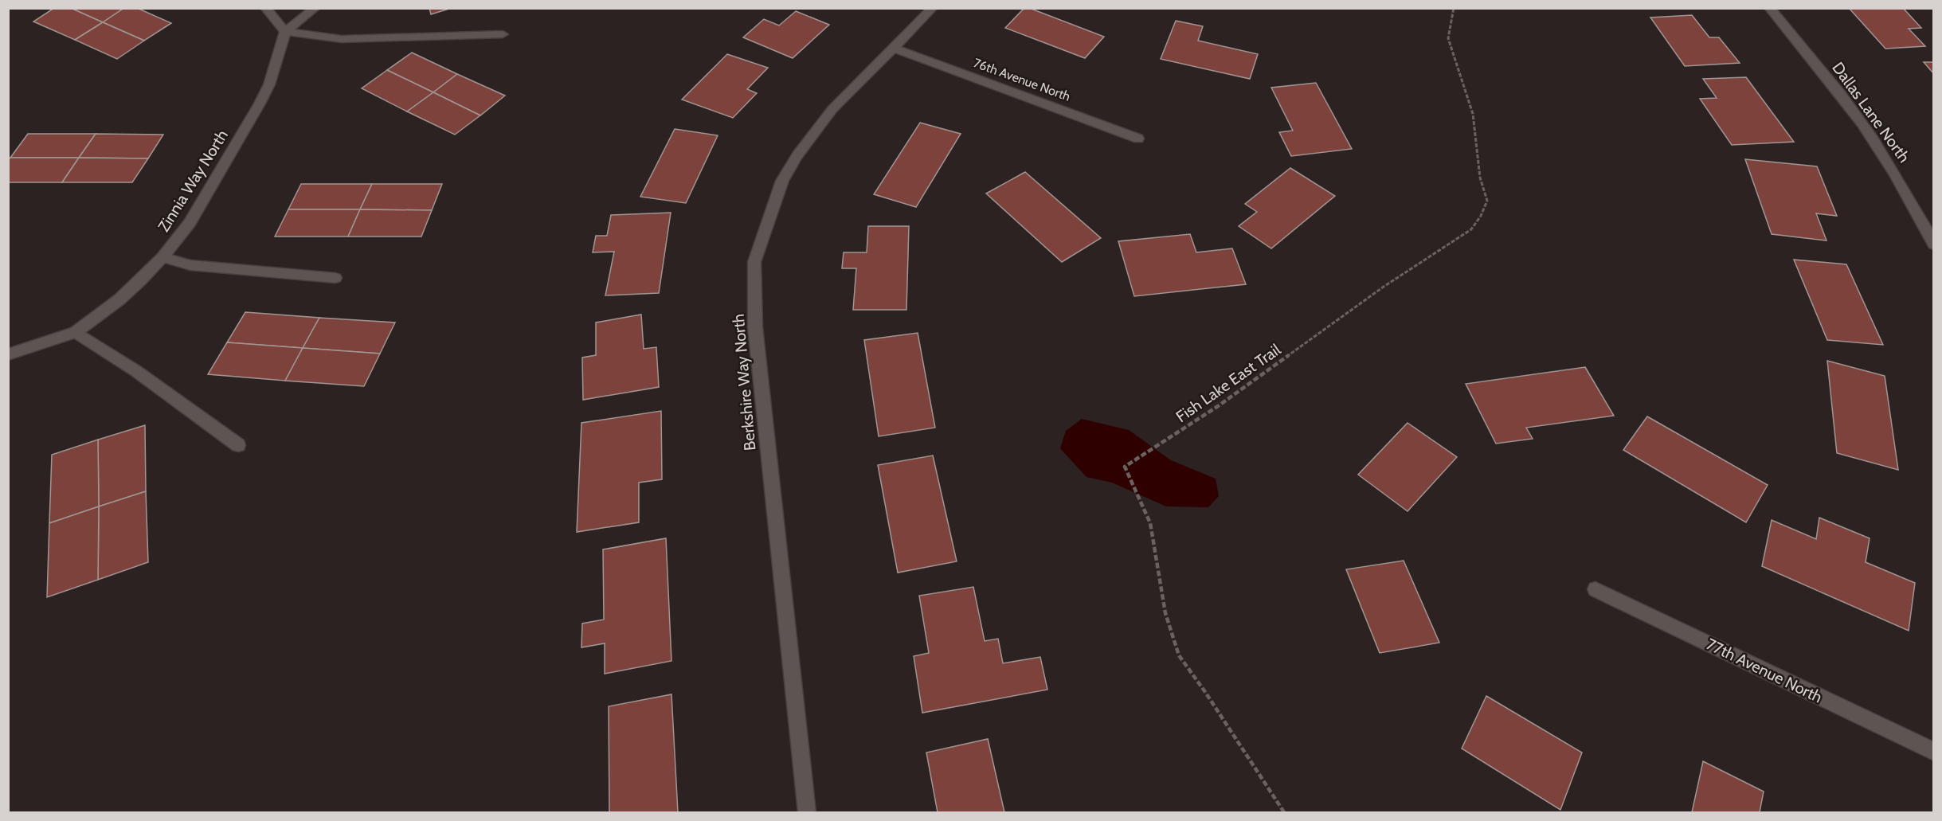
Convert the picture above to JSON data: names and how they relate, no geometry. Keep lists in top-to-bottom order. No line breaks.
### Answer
{"streets":{"street":["76th Avenue North","Dallas Lane North","Zinnia Way North","Berkshire Way North","77th Avenue North"],"path":["Fish Lake East Trail"]},"crossings":[["76th Avenue North","Berkshire Way North"]]}
